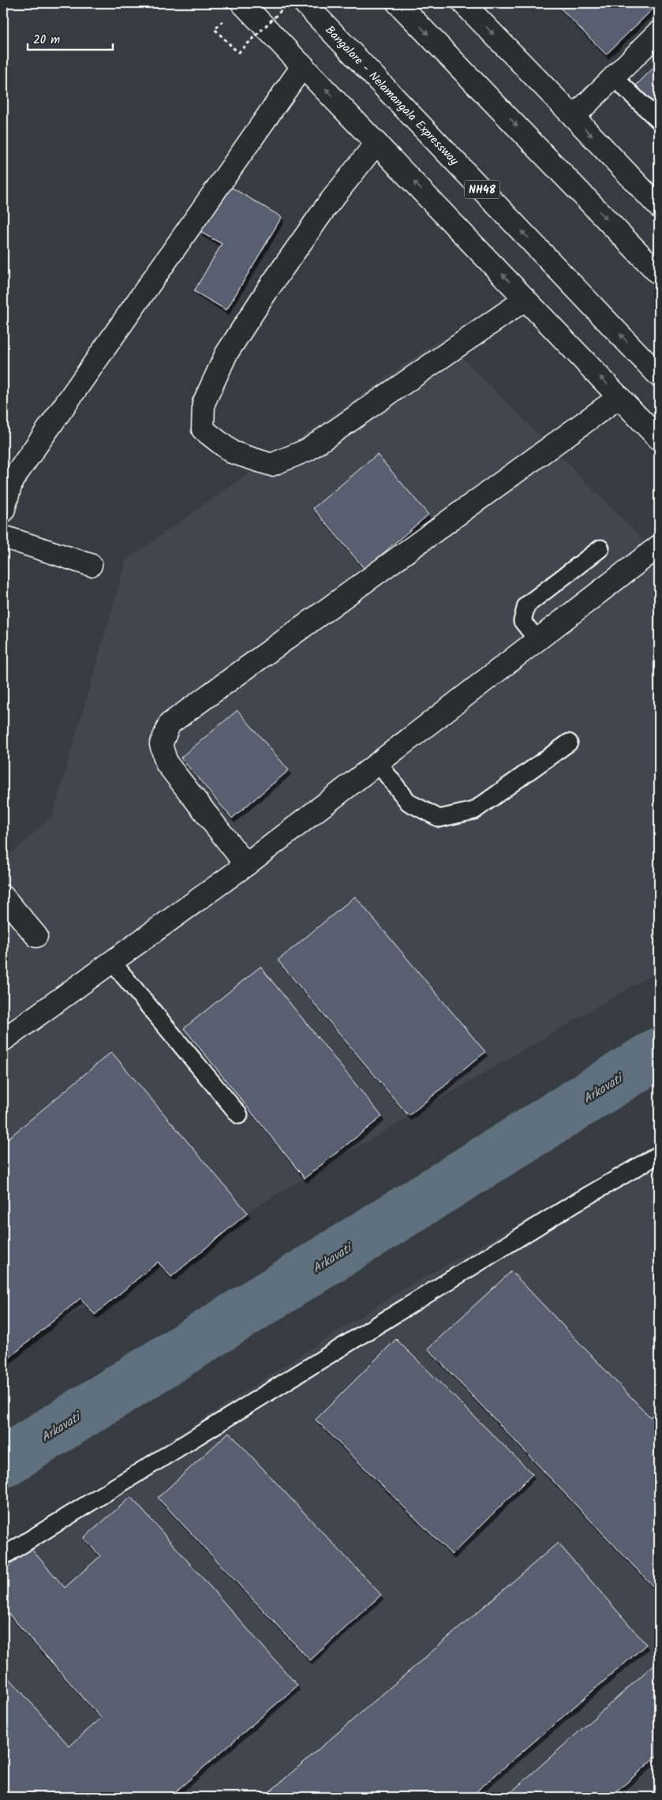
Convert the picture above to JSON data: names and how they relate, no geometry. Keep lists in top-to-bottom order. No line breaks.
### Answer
{"streets":{"main road":["Bangalore - Nelamangala Expressway","NH48"]},"water":["Arkavati"],"scale_bar":"20 m"}
